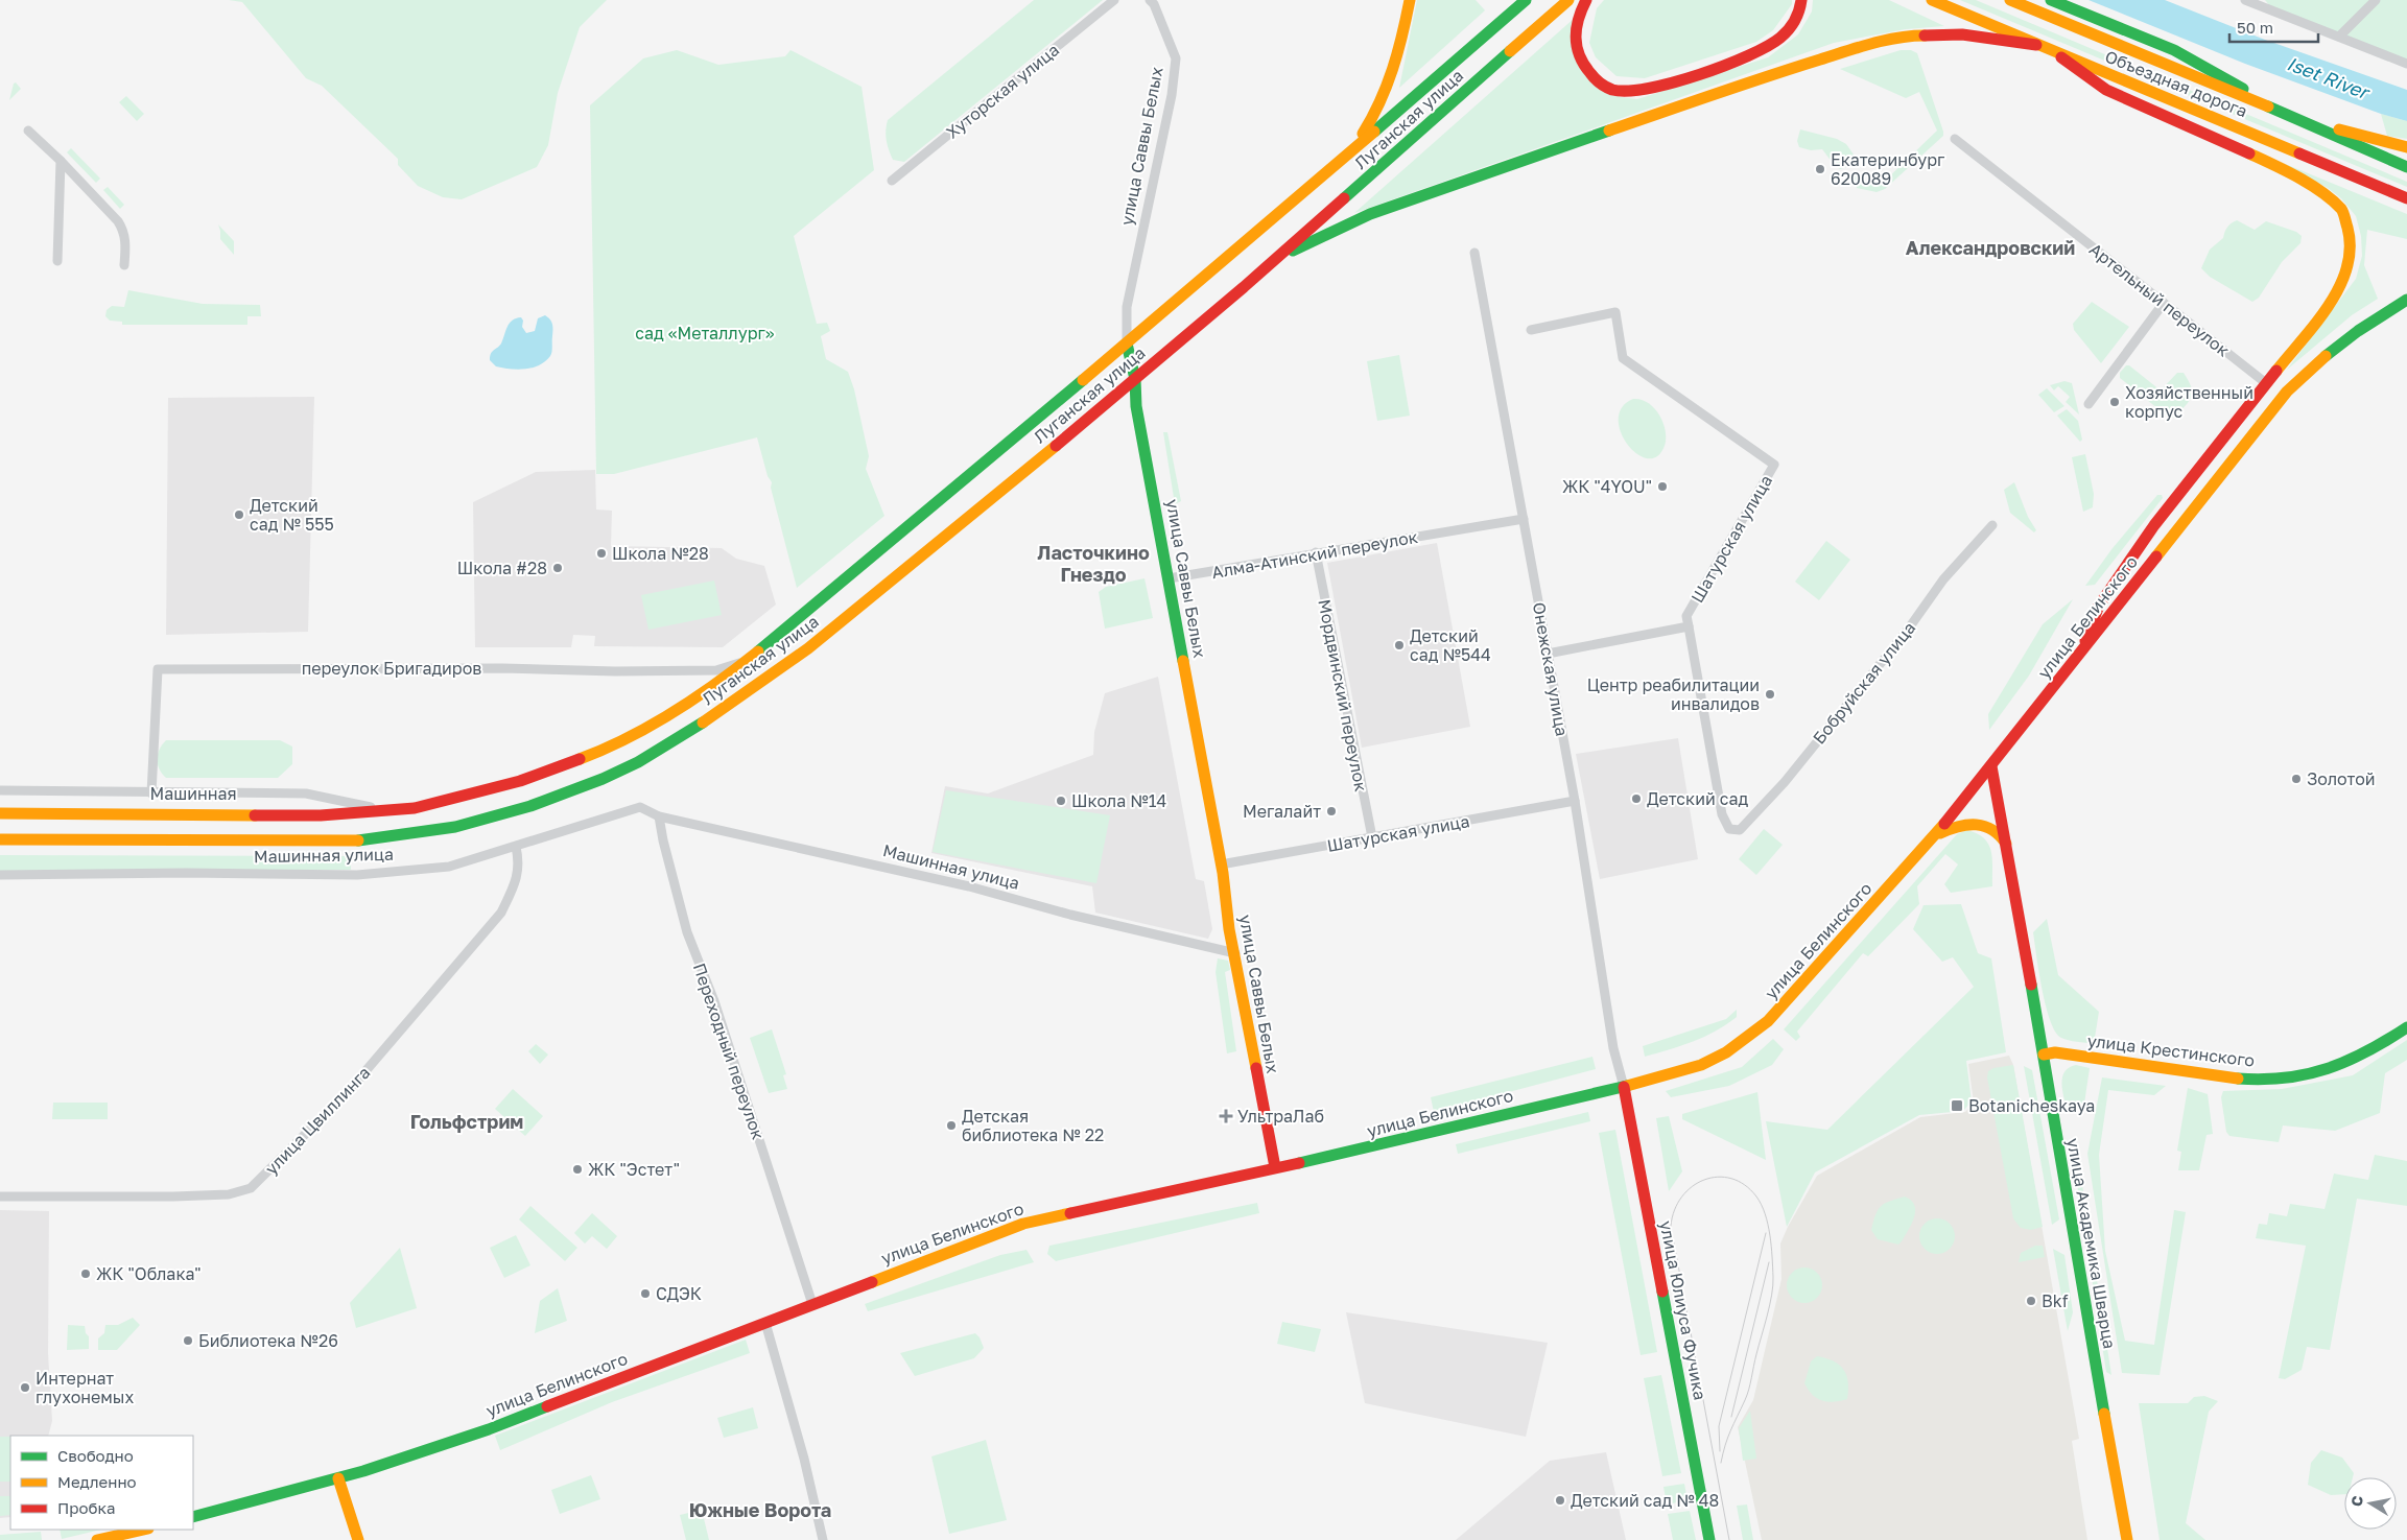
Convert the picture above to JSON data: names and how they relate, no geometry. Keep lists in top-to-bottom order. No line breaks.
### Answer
{"streets":{"main road":["Объездная дорога","Луганская улица","улица Саввы Белых","улица Белинского","Машинная улица","улица Крестинского","улица Академика Шварца","улица Юлиуса Фучика"],"street":["Хуторская улица","Артельный переулок","Шатурская улица","Алма-Атинский переулок","переулок Бригадиров","Онежская улица","Бобруйская улица","Мордвинский переулок","Машинная","Переходный переулок","улица Цвиллинга"]},"crossings":[["Луганская улица","улица Саввы Белых"],["Луганская улица","переулок Бригадиров"],["Луганская улица","Машинная"],["Луганская улица","Машинная улица"],["улица Саввы Белых","Шатурская улица"],["улица Саввы Белых","Алма-Атинский переулок"],["улица Саввы Белых","улица Белинского"],["улица Саввы Белых","Машинная улица"],["Шатурская улица","Онежская улица"],["Шатурская улица","Бобруйская улица"],["Шатурская улица","Мордвинский переулок"],["Алма-Атинский переулок","Онежская улица"],["Алма-Атинский переулок","Мордвинский переулок"],["улица Белинского","Онежская улица"],["улица Белинского","Переходный переулок"],["улица Белинского","улица Академика Шварца"],["улица Белинского","улица Юлиуса Фучика"],["переулок Бригадиров","Машинная"],["Онежская улица","улица Юлиуса Фучика"],["Машинная улица","Переходный переулок"],["Машинная улица","улица Цвиллинга"],["улица Крестинского","улица Академика Шварца"]],"districts":["Александровский","Ласточкино Гнездо","Гольфстрим","Южные Ворота"],"water":["Iset River"],"parks":["сад «Металлург»"],"places":{"other":["Екатеринбург 620089","Хозяйственный корпус","ЖК \"4YOU\"","Детский сад № 555","Школа №28","Школа #28","Детский сад №544","Центр реабилитации инвалидов","Золотой","Детский сад","Школа №14","Мегалайт","Детская библиотека № 22","ЖК \"Эстет\"","ЖК \"Облака\"","СДЭК","Bkf","Библиотека №26","Интернат глухонемых","Детский сад № 48"],"transit":["Botanicheskaya"],"health":["УльтраЛаб"]},"legend":["Свободно","Медленно","Пробка"],"scale_bar":"50 m","north":"left"}
